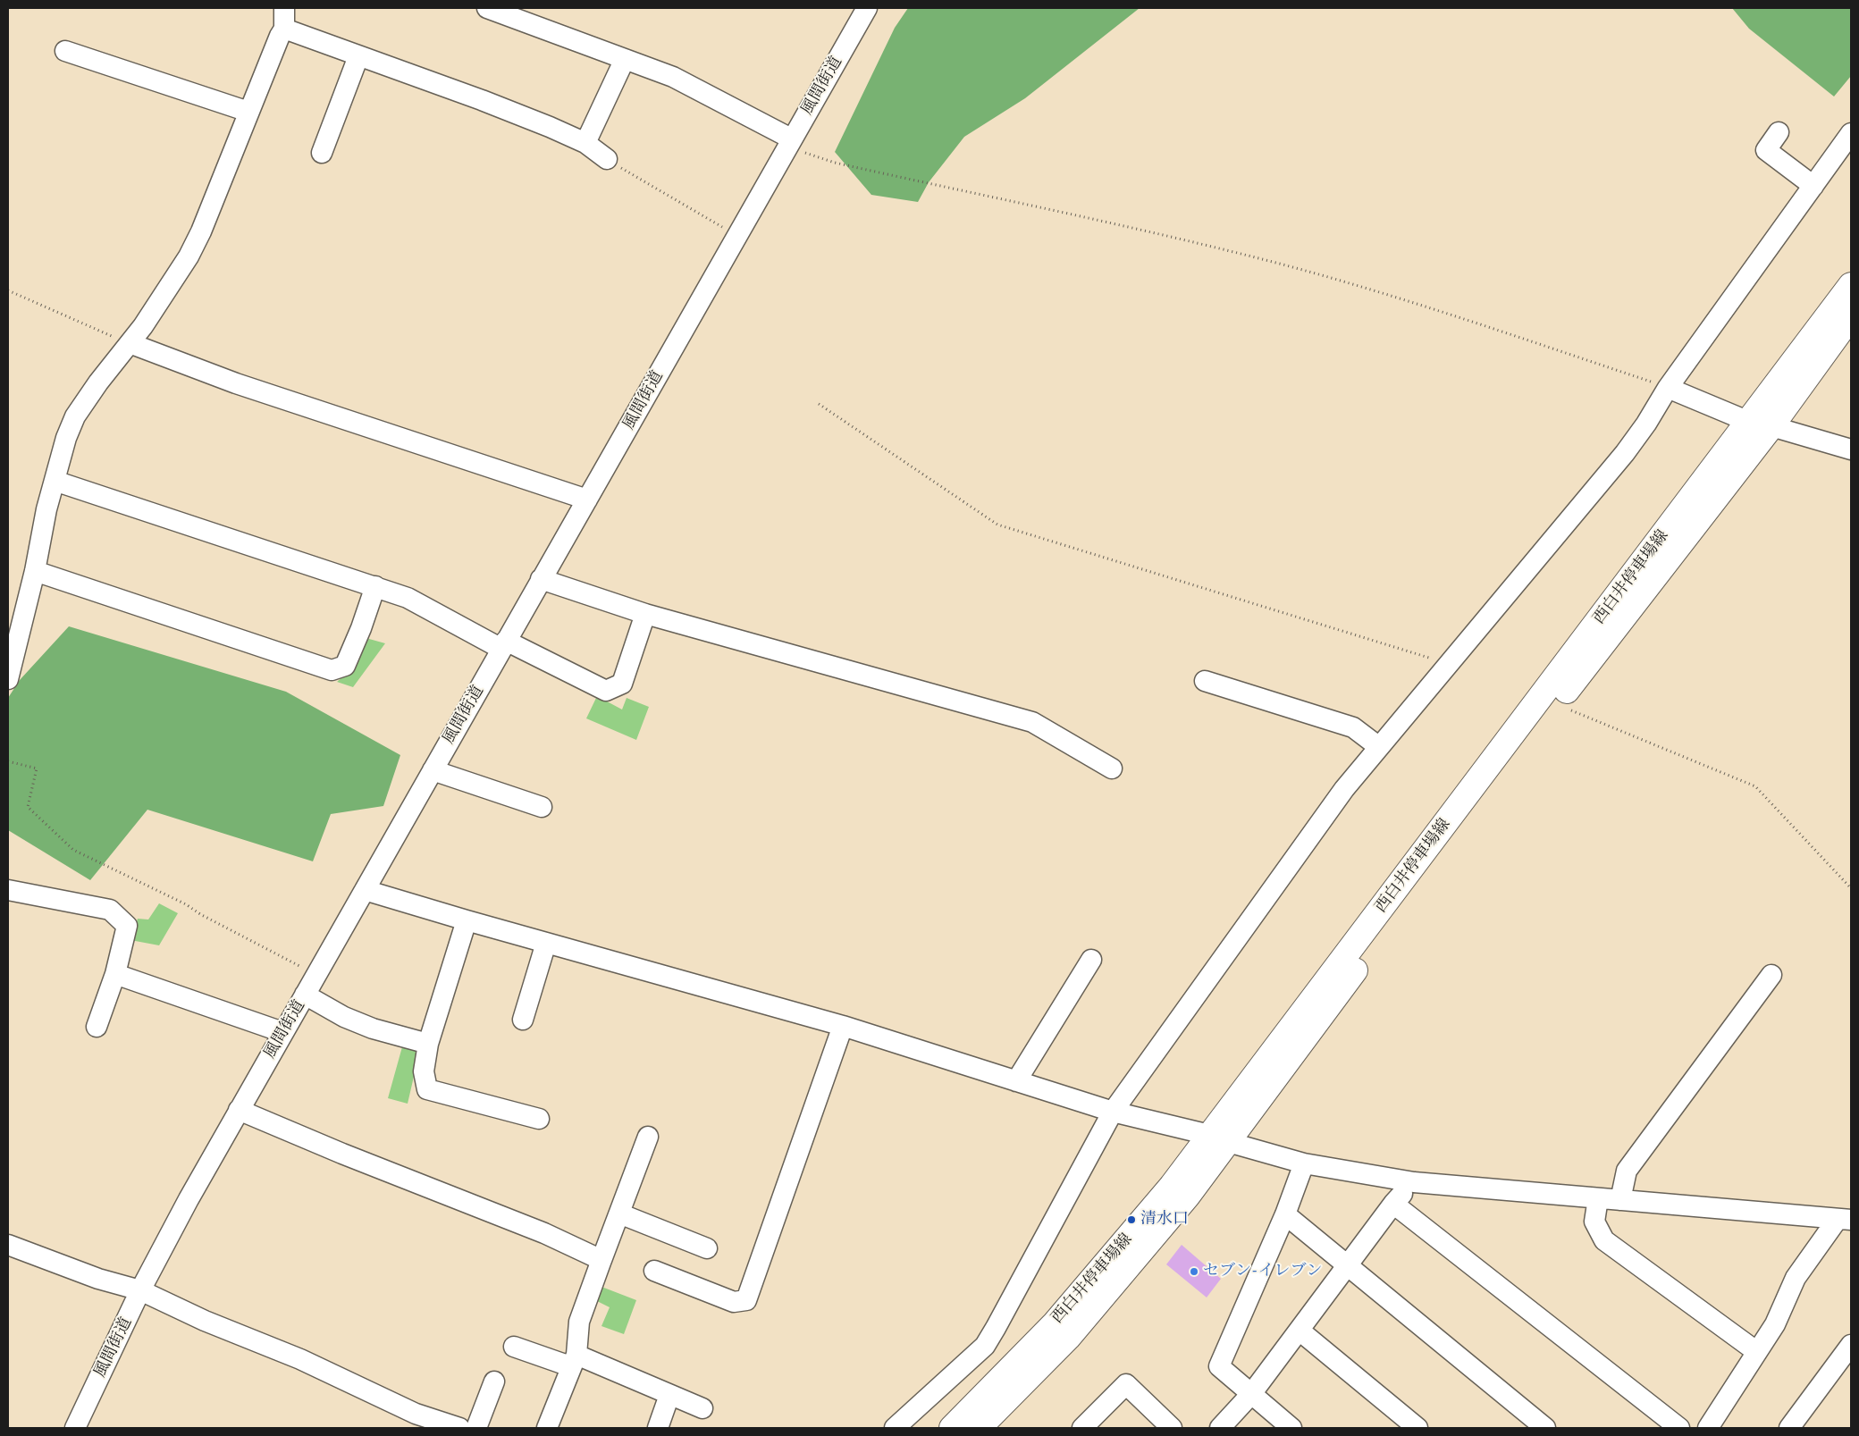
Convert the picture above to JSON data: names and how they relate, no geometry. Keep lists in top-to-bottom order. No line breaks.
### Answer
{"streets":{"main road":["西白井停車場線"],"street":["風間街道"]},"places":["清水口","セブン-イレブン"]}
